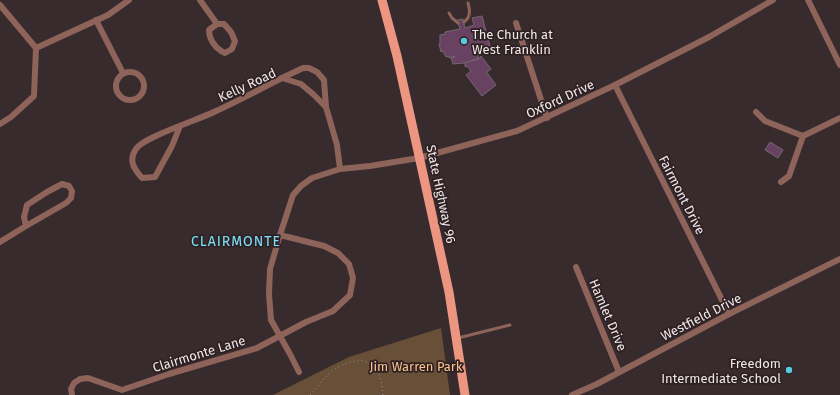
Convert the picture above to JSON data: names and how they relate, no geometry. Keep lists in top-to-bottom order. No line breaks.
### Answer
{"streets":{"main road":["State Highway 96"],"street":["Kelly Road","Oxford Drive","Fairmont Drive","Hamlet Drive","Westfield Drive","Clairmonte Lane"]},"crossings":[["Kelly Road","Oxford Drive"],["Oxford Drive","State Highway 96"],["Oxford Drive","Fairmont Drive"],["Oxford Drive","Clairmonte Lane"],["Fairmont Drive","Westfield Drive"],["Hamlet Drive","Westfield Drive"]],"districts":["CLAIRMONTE"],"parks":["Jim Warren Park"],"places":["The Church at West Franklin","Freedom Intermediate School"]}
